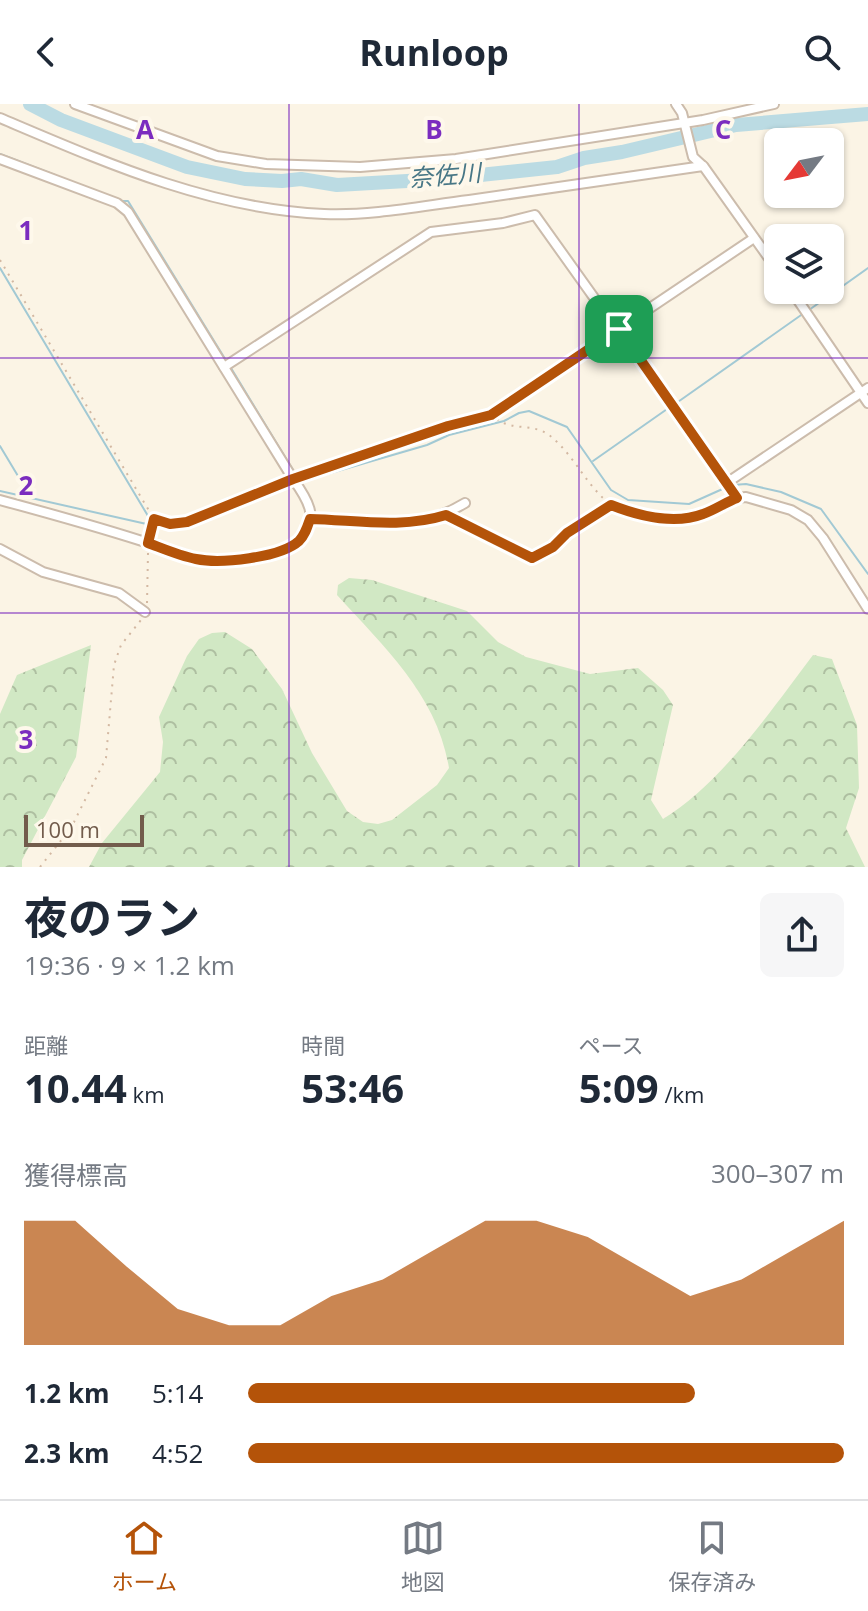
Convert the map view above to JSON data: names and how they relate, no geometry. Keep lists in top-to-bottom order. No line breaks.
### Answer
{"water":["奈佐川"],"scale_bar":"100 m","north":"bottom left","page":{"header":"Runloop","scale":"100 m","heading":["夜のラン","19:36 · 9 × 1.2 km"],"stats":[["距離","10.44 km"],["時間","53:46"],["ペース","5:09 /km"]],"chart":["獲得標高","300–307 m"],"list":[{"name":"1.2 km","note":"5:14"},{"name":"2.3 km","note":"4:52"}],"tabs":["ホーム","地図","保存済み"]},"grid":{"columns":["A","B","C"],"rows":["1","2","3"]}}
